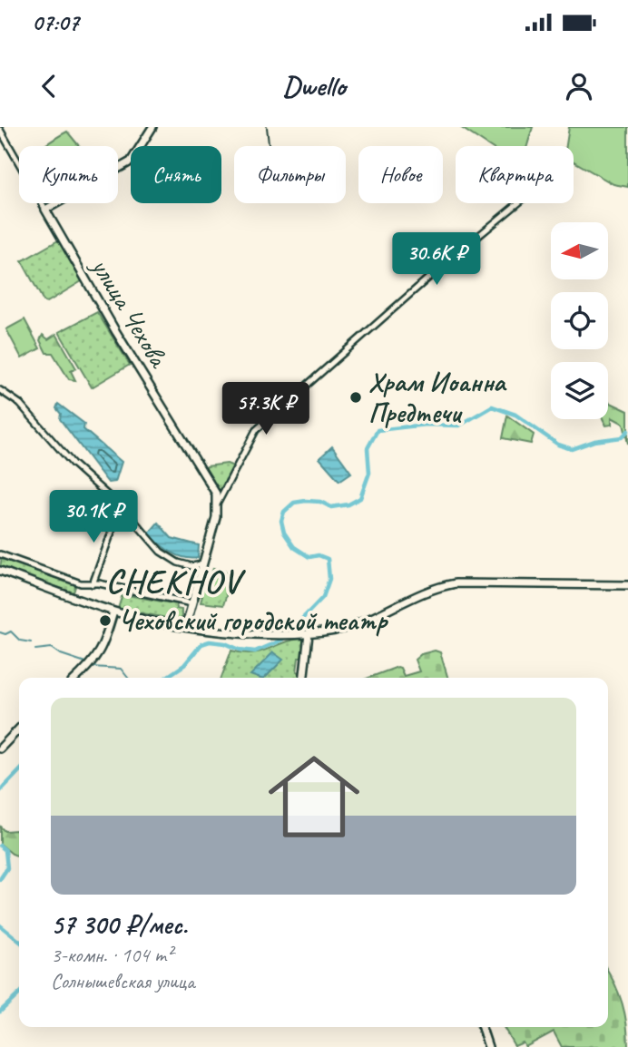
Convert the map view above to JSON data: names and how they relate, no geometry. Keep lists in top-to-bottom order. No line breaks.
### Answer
{"streets":{"main road":["улица Чехова"]},"districts":["CHEKHOV"],"places":["Храм Иоанна Предтечи","Чеховский городской театр"],"north":"left","page":{"status":"07:07","header":"Dwello","chip":["Купить","Снять","Фильтры","Новое","Квартира"],"price":["30.6K ₽","57.3K ₽","30.1K ₽"],"list":[{"name":"57 300 ₽/мес.","note":"3-комн. · 104 m² · Солнышевская улица"}]}}
